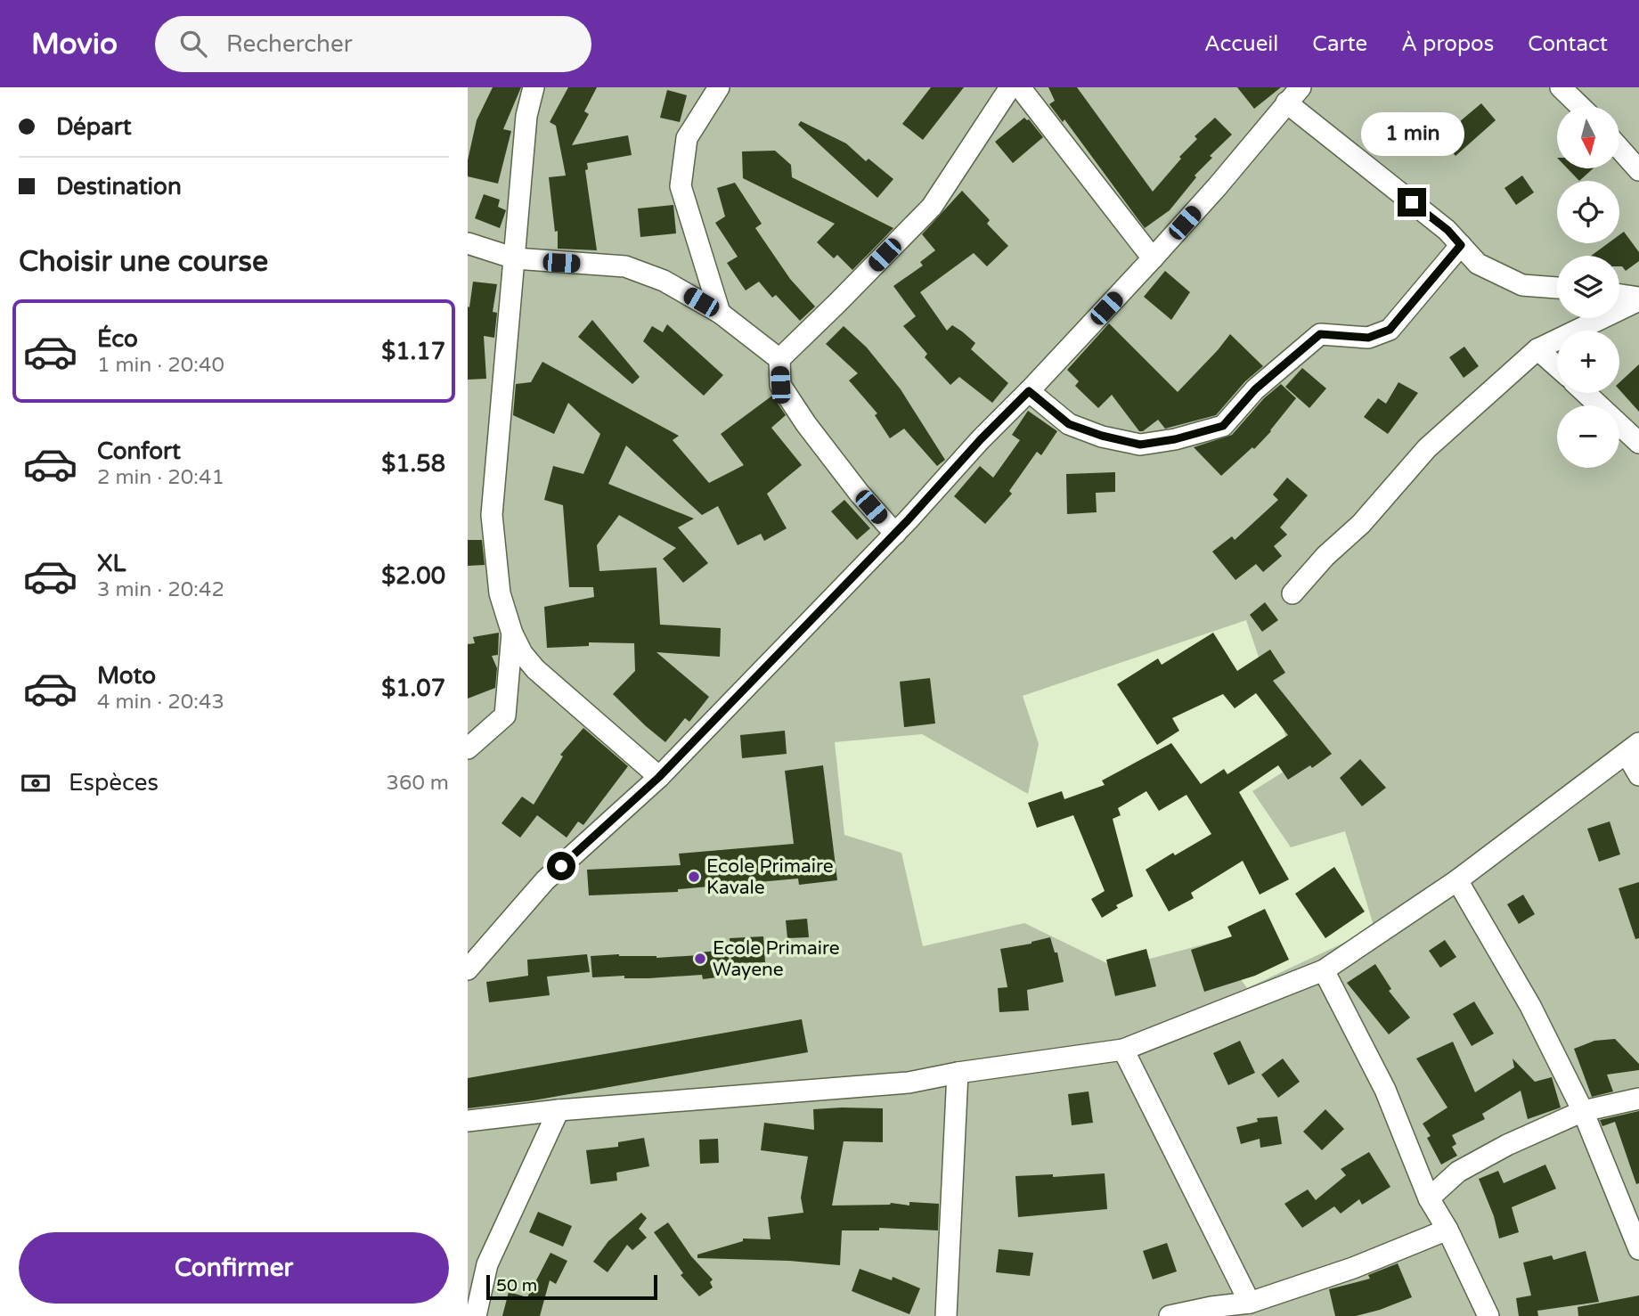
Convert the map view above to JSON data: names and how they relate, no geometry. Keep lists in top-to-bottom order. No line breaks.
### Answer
{"places":["Ecole Primaire Kavale","Ecole Primaire Wayene"],"scale_bar":"50 m","north":"bottom","page":{"header":"Movio","search":"Rechercher","nav":["Accueil","Carte","À propos","Contact"],"banner":["Départ","Destination"],"map_buttons":["+","−"],"bubble":"1 min","heading":"Choisir une course","list":[{"name":"Éco","note":"1 min · 20:40","value":"$1.17"},{"name":"Confort","note":"2 min · 20:41","value":"$1.58"},{"name":"XL","note":"3 min · 20:42","value":"$2.00"},{"name":"Moto","note":"4 min · 20:43","value":"$1.07"}],"pay":["Espèces","360 m"],"buttons":"Confirmer","scale":"50 m"}}
